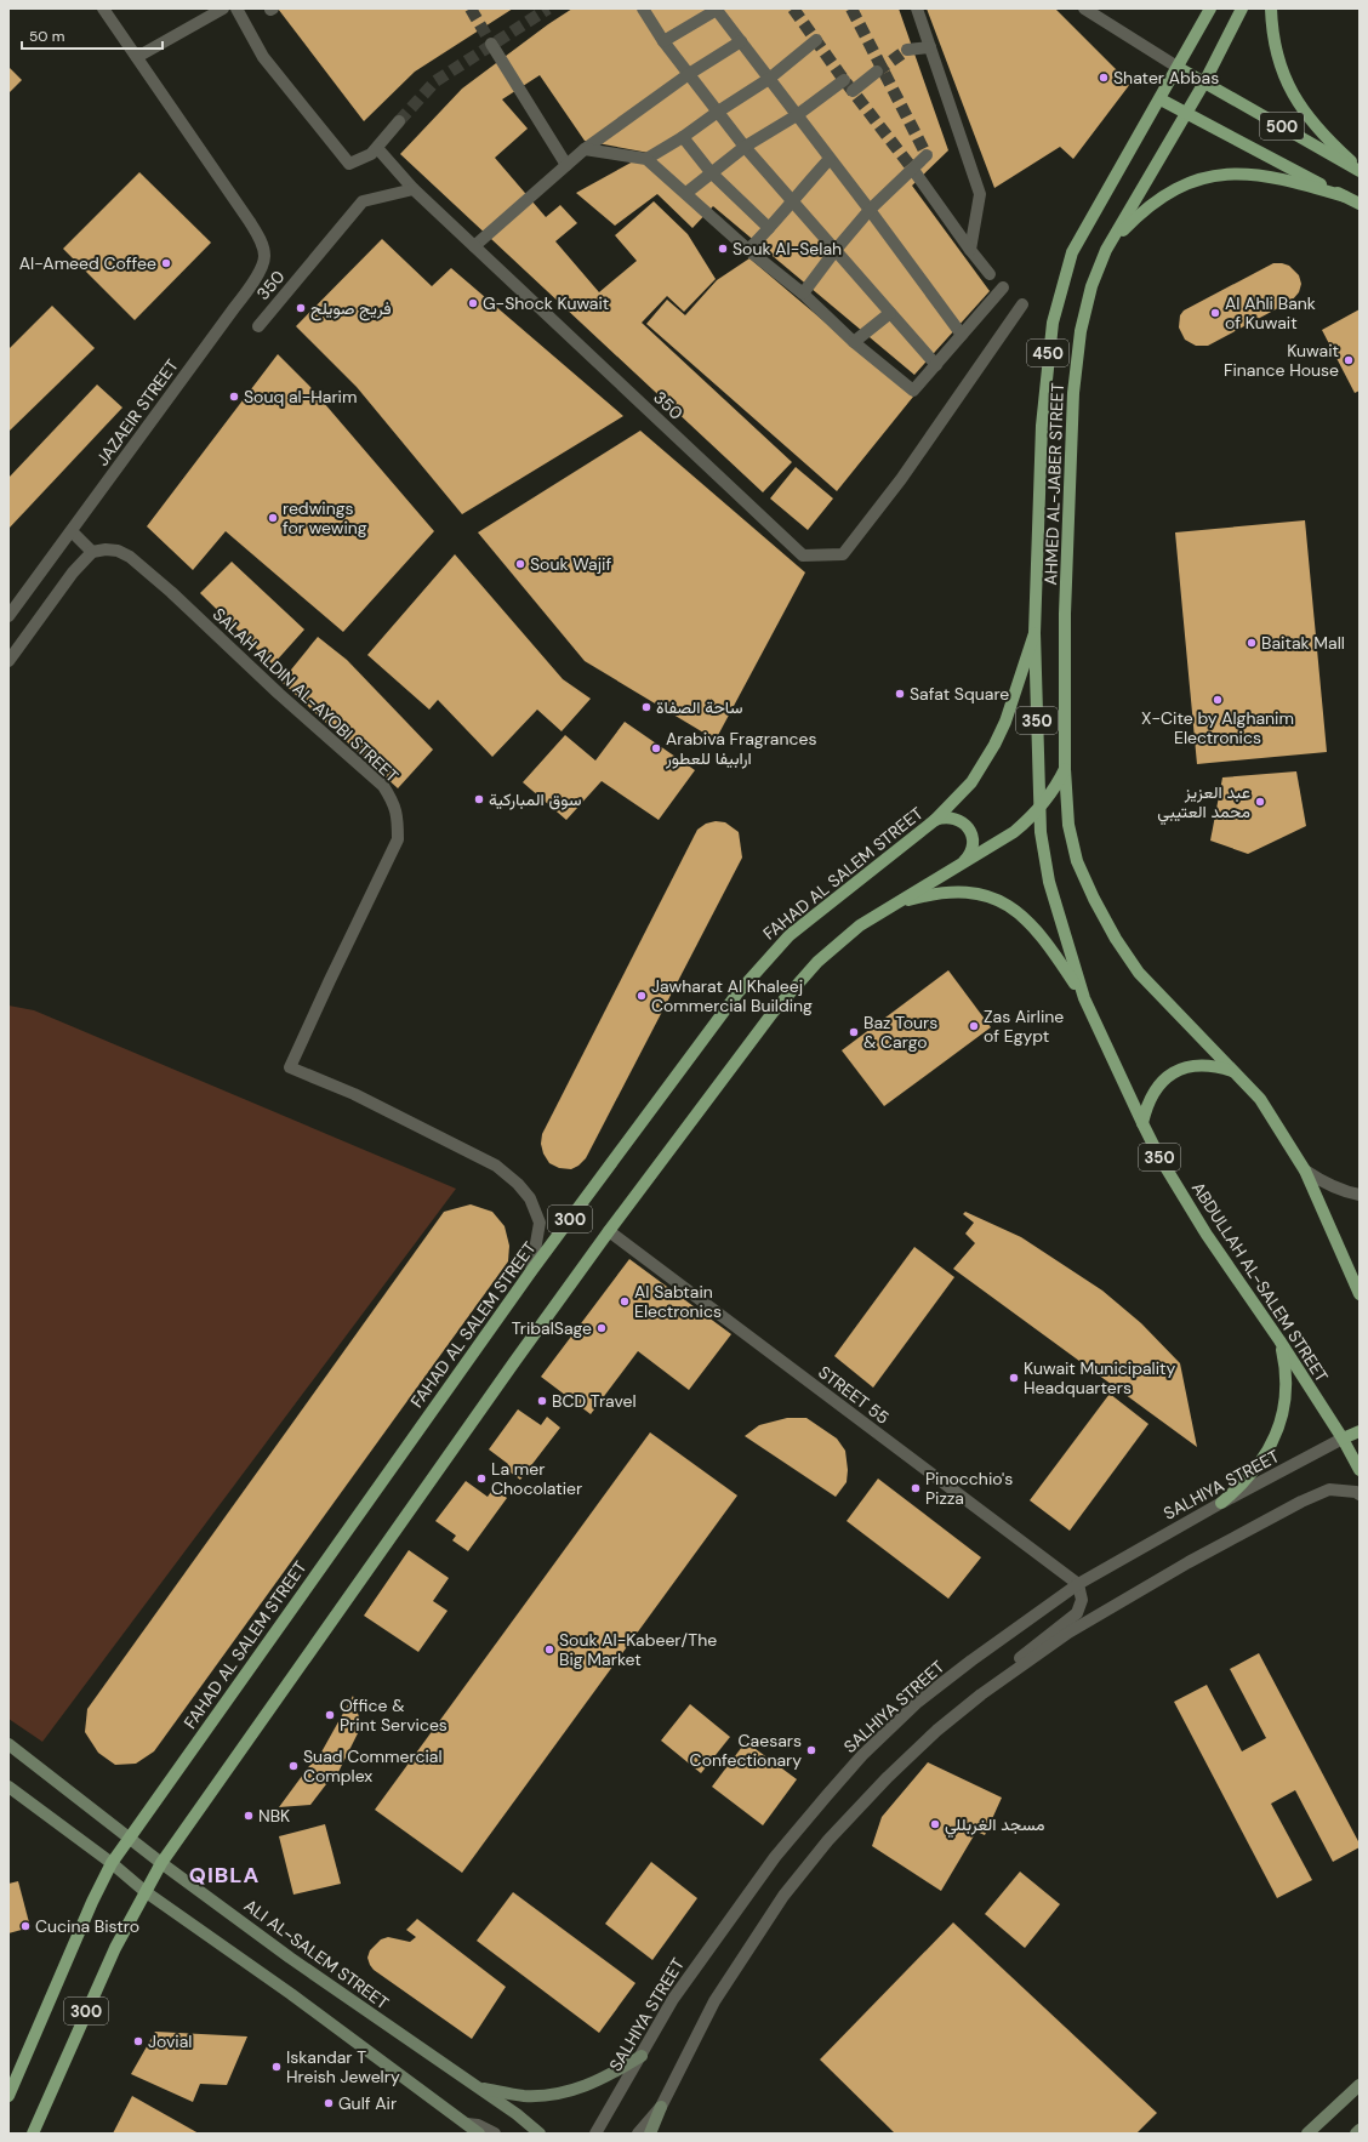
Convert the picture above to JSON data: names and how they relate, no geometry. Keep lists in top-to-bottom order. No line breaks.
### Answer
{"streets":{"main road":["500","350","450","AHMED AL-JABER STREET","FAHAD AL SALEM STREET","300","ABDULLAH AL-SALEM STREET","ALI AL-SALEM STREET"],"street":["JAZAEIR STREET","SALAH ALDIN AL-AYOBI STREET","STREET 55","SALHIYA STREET"]},"crossings":[["500","AHMED AL-JABER STREET"],["AHMED AL-JABER STREET","FAHAD AL SALEM STREET"],["AHMED AL-JABER STREET","300"],["AHMED AL-JABER STREET","ABDULLAH AL-SALEM STREET"],["SALAH ALDIN AL-AYOBI STREET","FAHAD AL SALEM STREET"],["FAHAD AL SALEM STREET","ABDULLAH AL-SALEM STREET"],["FAHAD AL SALEM STREET","ALI AL-SALEM STREET"],["300","ABDULLAH AL-SALEM STREET"],["300","STREET 55"],["300","ALI AL-SALEM STREET"],["ABDULLAH AL-SALEM STREET","SALHIYA STREET"],["STREET 55","SALHIYA STREET"]],"districts":["QIBLA"],"places":["Shater Abbas","Souk Al-Selah","Al-Ameed Coffee","G-Shock Kuwait","فريج صويلح","Al Ahli Bank of Kuwait","Kuwait Finance House","Souq al-Harim","redwings for wewing","Souk Wajif","Baitak Mall","Safat Square","X-Cite by Alghanim Electronics","ساحة الصفاة","Arabiva Fragrances ارابيفا للعطور","سوق المباركية","عبد العزيز محمد العتيبي","Jawharat Al Khaleej Commercial Building","Zas Airline of Egypt","Baz Tours & Cargo","Al Sabtain Electronics","TribalSage","Kuwait Municipality Headquarters","BCD Travel","La mer Chocolatier","Pinocchio's Pizza","Souk Al-Kabeer/The Big Market","Office & Print Services","Caesars Confectionary","Suad Commercial Complex","NBK","مسجد الغربللي","Cucina Bistro","Jovial","Iskandar T Hreish Jewelry","Gulf Air"],"scale_bar":"50 m"}
